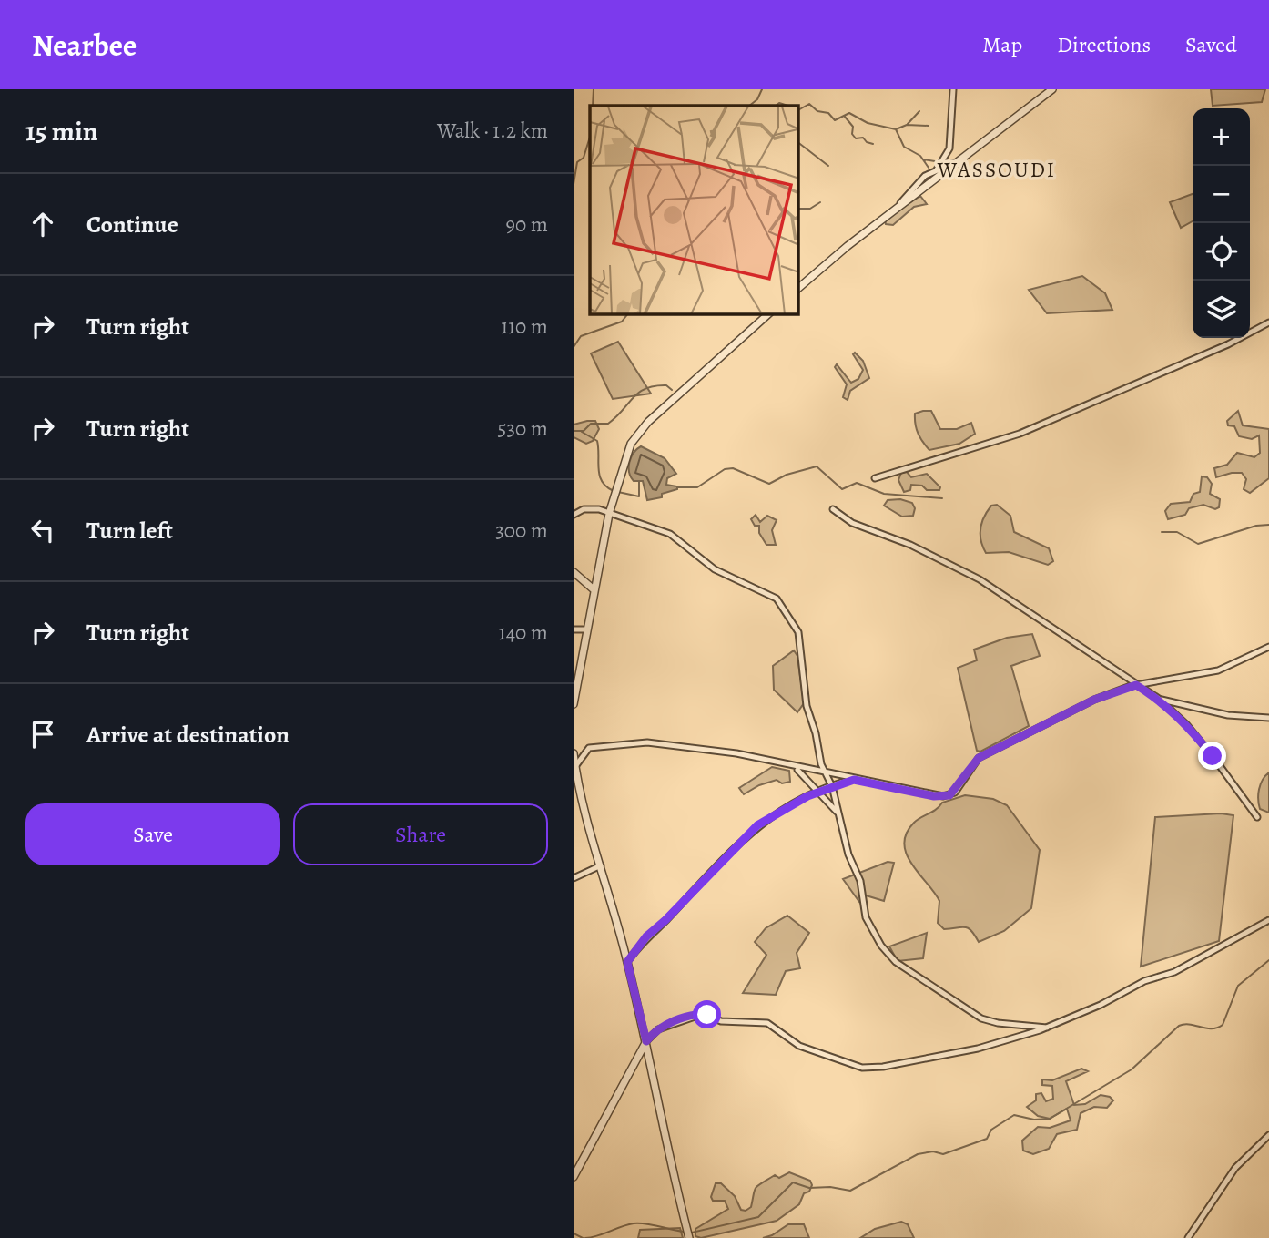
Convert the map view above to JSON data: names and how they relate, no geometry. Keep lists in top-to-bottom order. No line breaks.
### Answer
{"districts":["WASSOUDI"],"page":{"header":"Nearbee","nav":["Map","Directions","Saved"],"heading":["15 min","Walk · 1.2 km"],"map_buttons":["+","−"],"list":[["Continue","90 m"],["Turn right","110 m"],["Turn right","530 m"],["Turn left","300 m"],["Turn right","140 m"],"Arrive at destination"],"buttons":["Save","Share"]}}
